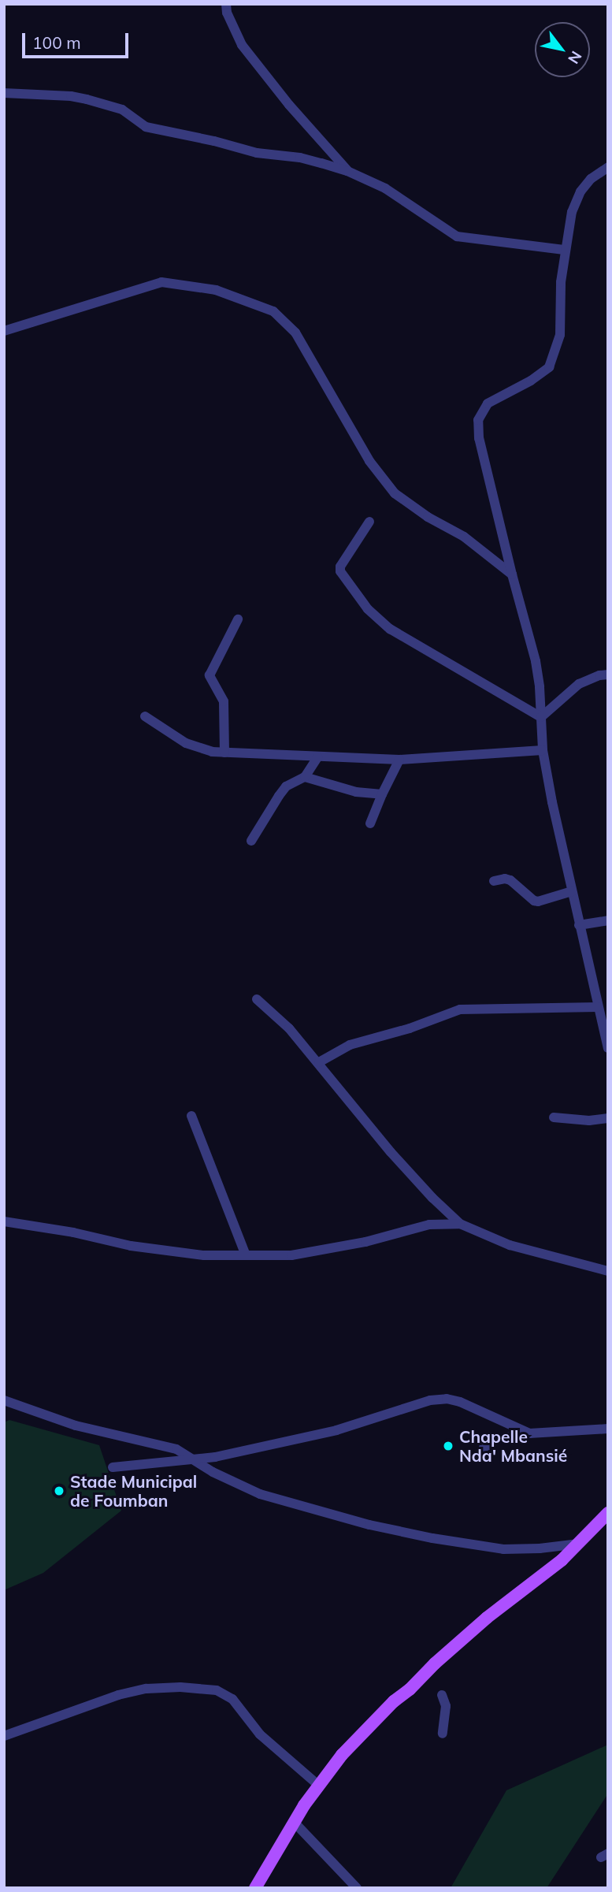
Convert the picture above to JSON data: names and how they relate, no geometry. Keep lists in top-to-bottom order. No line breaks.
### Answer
{"places":["Chapelle Nda' Mbansié","Stade Municipal de Foumban"],"scale_bar":"100 m","north":"bottom right"}
